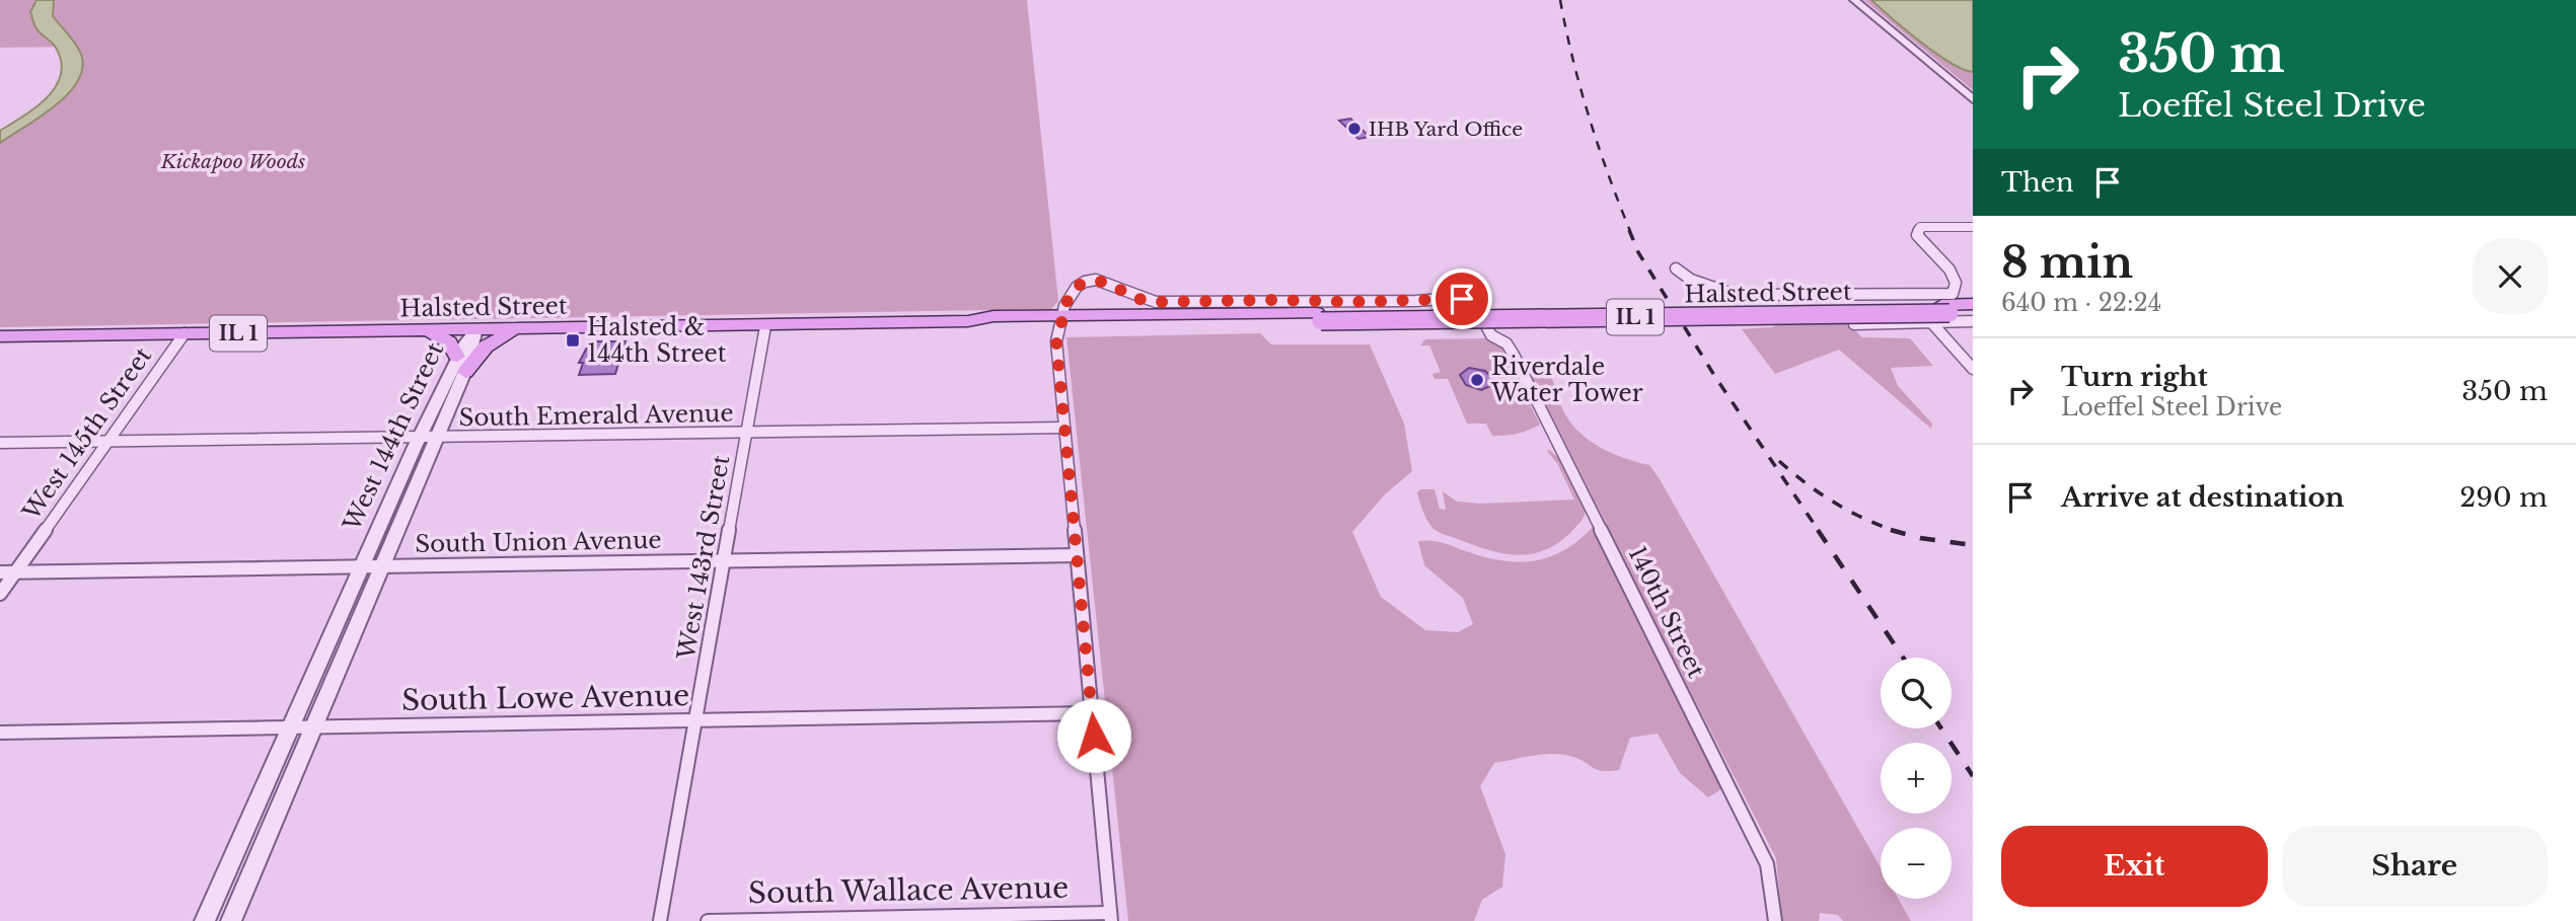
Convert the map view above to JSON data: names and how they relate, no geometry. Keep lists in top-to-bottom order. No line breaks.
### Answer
{"streets":{"main road":["Halsted Street","IL 1"],"street":["South Emerald Avenue","West 145th Street","West 144th Street","South Union Avenue","West 143rd Street","140th Street","South Lowe Avenue","South Wallace Avenue"]},"crossings":[["Halsted Street","West 145th Street"],["Halsted Street","West 144th Street"],["Halsted Street","West 143rd Street"],["Halsted Street","140th Street"],["South Emerald Avenue","West 145th Street"],["South Emerald Avenue","West 144th Street"],["South Emerald Avenue","West 143rd Street"],["West 145th Street","South Union Avenue"],["West 144th Street","South Union Avenue"],["West 144th Street","South Lowe Avenue"],["South Union Avenue","West 143rd Street"],["West 143rd Street","South Lowe Avenue"]],"parks":["Kickapoo Woods"],"places":{"other":["IHB Yard Office","Riverdale Water Tower"],"transit":["Halsted & 144th Street"]},"page":{"turn":["350 m","Loeffel Steel Drive"],"then":"Then","heading":["8 min","640 m · 22:24"],"list":[{"name":"Turn right","note":"Loeffel Steel Drive","value":"350 m"},{"name":"Arrive at destination","value":"290 m"}],"map_buttons":["+","−"],"buttons":["Exit","Share"]}}
